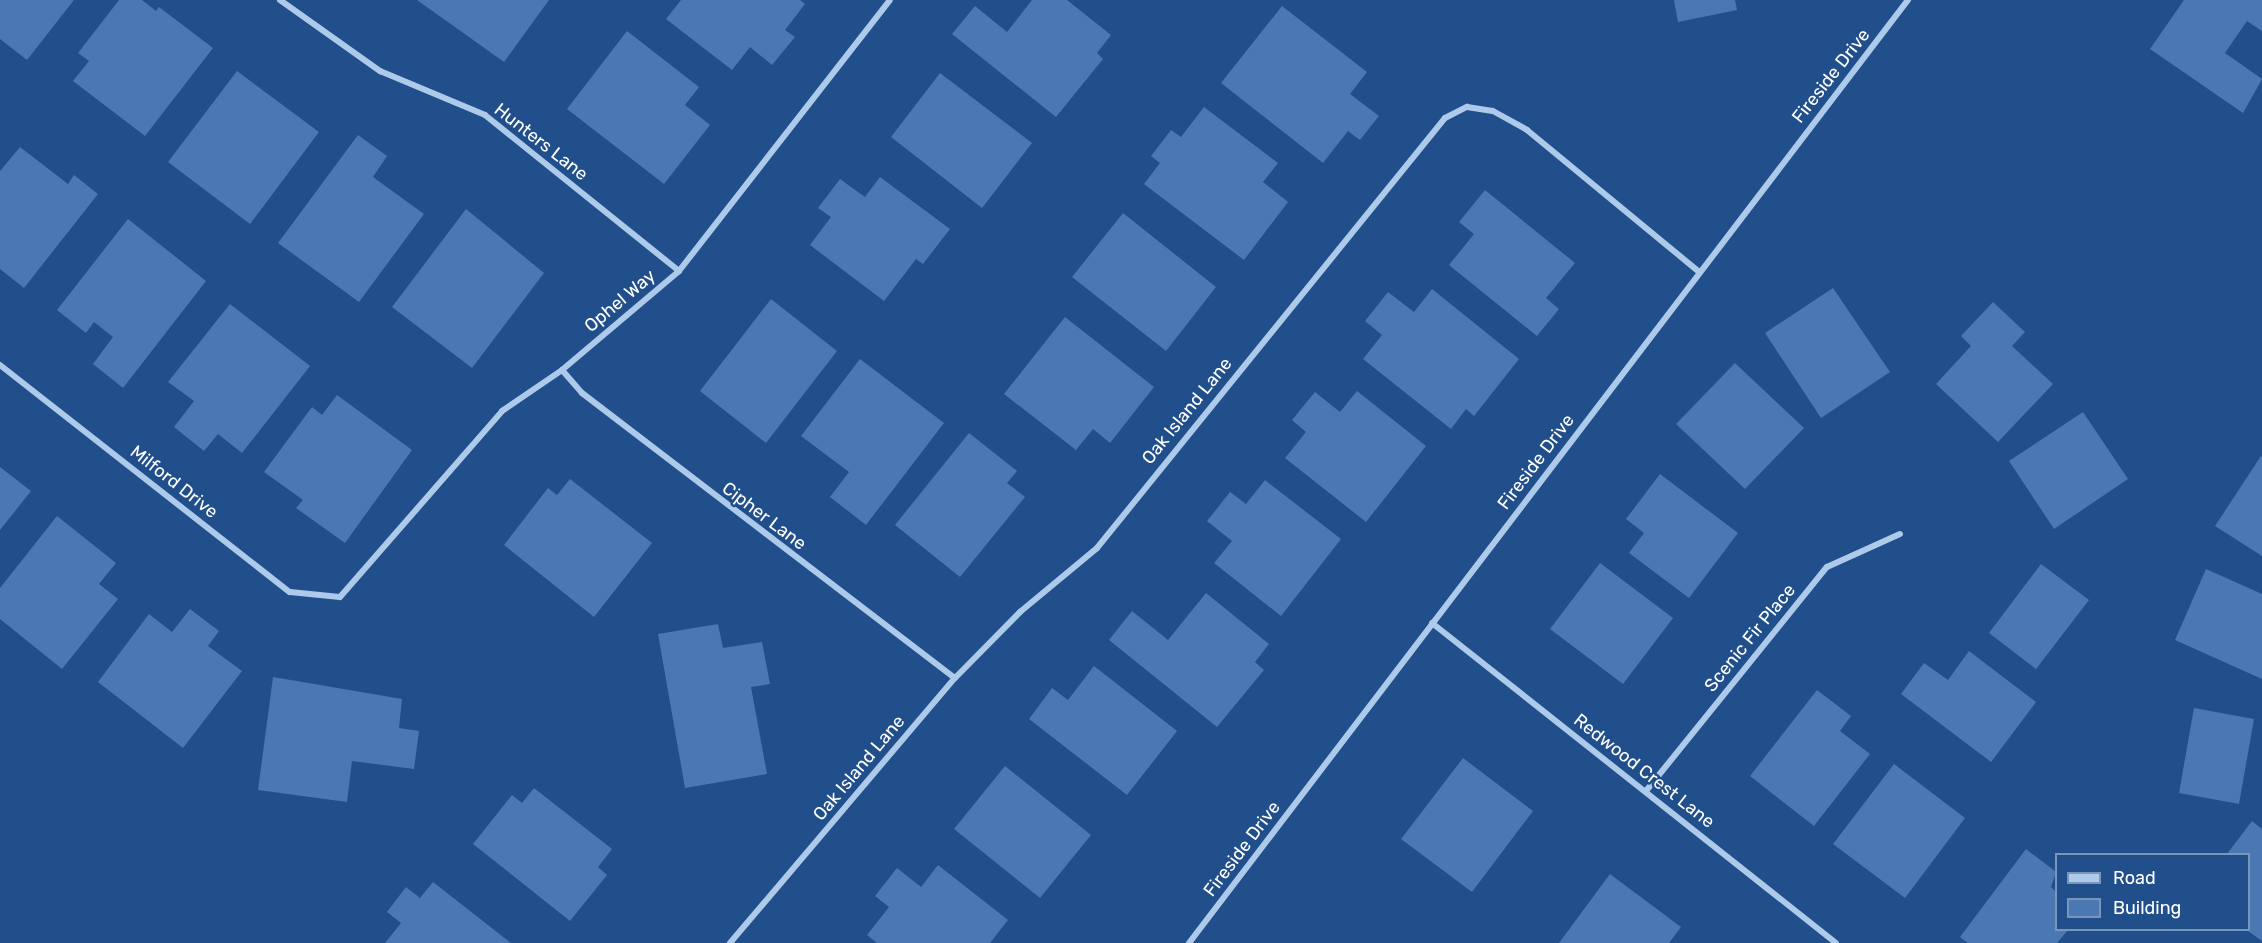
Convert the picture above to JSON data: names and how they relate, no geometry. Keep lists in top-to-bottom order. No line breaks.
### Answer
{"streets":{"street":["Fireside Drive","Hunters Lane","Ophel Way","Oak Island Lane","Milford Drive","Cipher Lane","Scenic Fir Place","Redwood Crest Lane"]},"crossings":[["Fireside Drive","Oak Island Lane"],["Fireside Drive","Redwood Crest Lane"],["Hunters Lane","Ophel Way"],["Ophel Way","Milford Drive"],["Ophel Way","Cipher Lane"],["Oak Island Lane","Cipher Lane"],["Scenic Fir Place","Redwood Crest Lane"]],"legend":["Road","Building"]}
